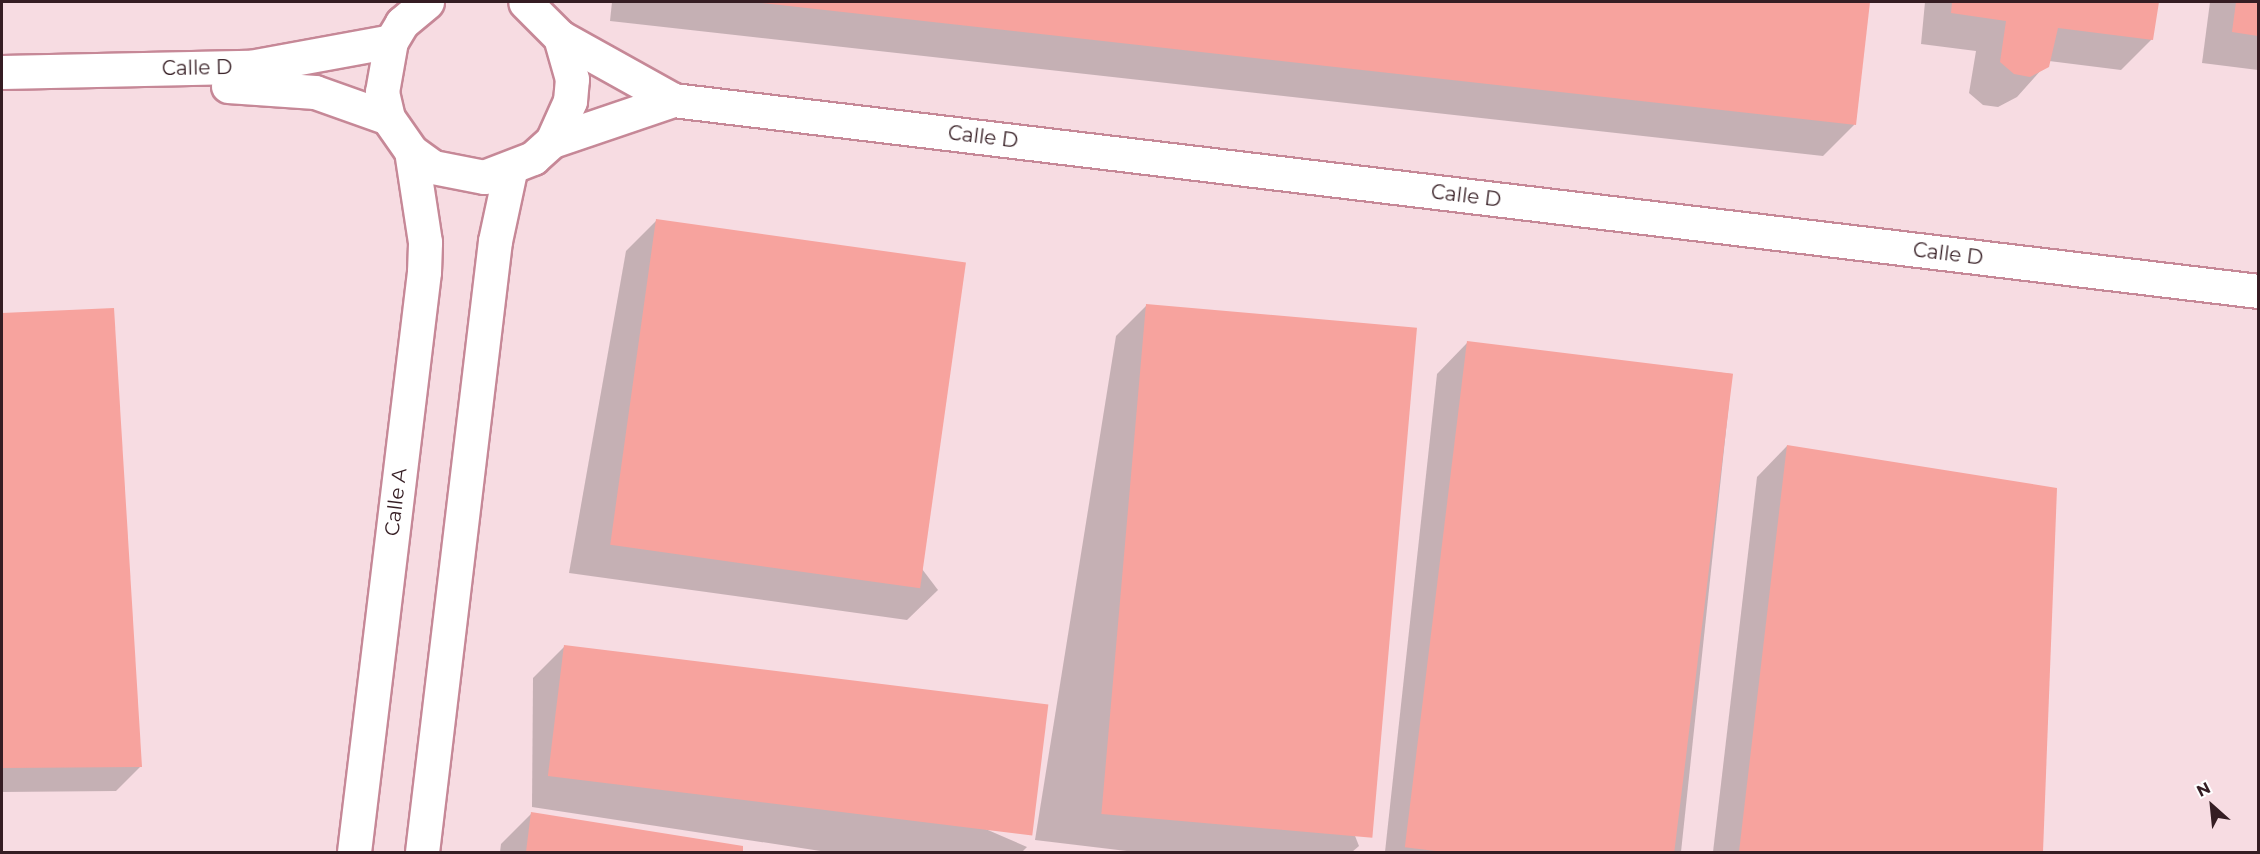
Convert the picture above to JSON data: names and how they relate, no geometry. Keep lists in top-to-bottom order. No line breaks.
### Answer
{"streets":{"street":["Calle D","Calle A"]},"north":"top left"}
